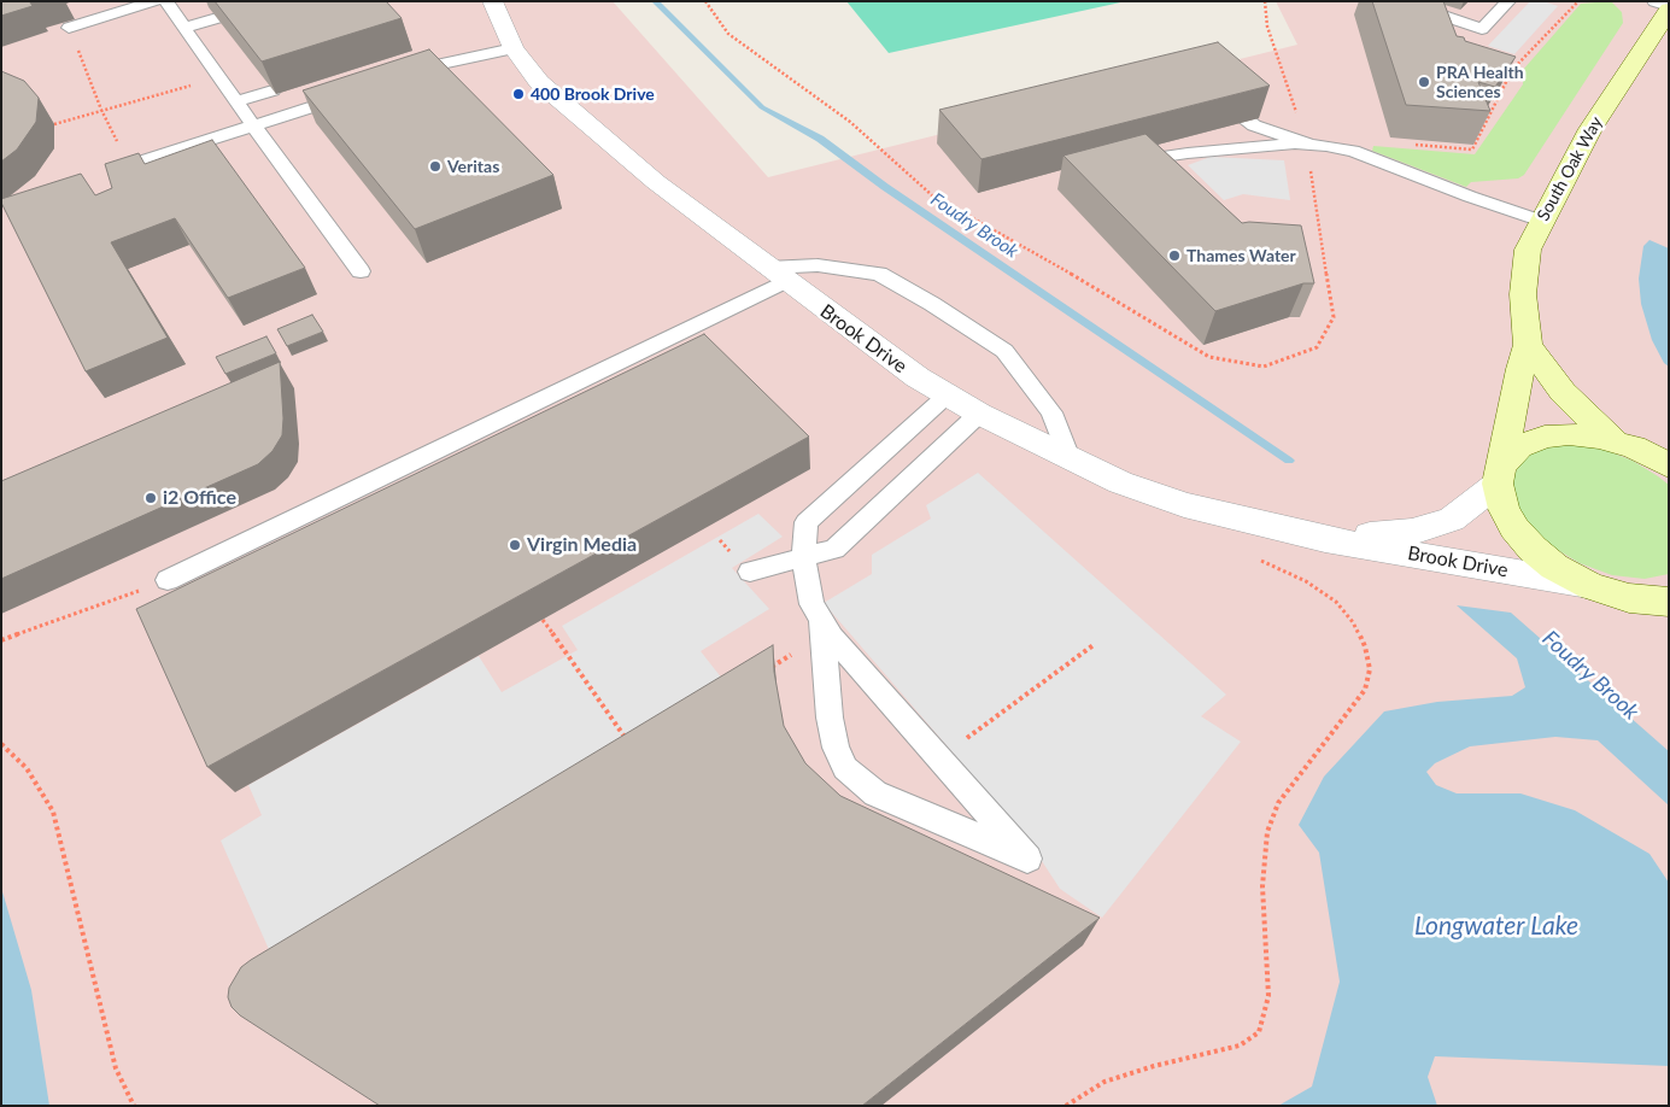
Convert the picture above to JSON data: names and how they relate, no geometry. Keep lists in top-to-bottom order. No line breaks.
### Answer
{"streets":{"street":["South Oak Way","Brook Drive"]},"crossings":[["South Oak Way","Brook Drive"]],"water":["Foudry Brook","Longwater Lake"],"places":["PRA Health Sciences","400 Brook Drive","Veritas","Thames Water","i2 Office","Virgin Media"]}
